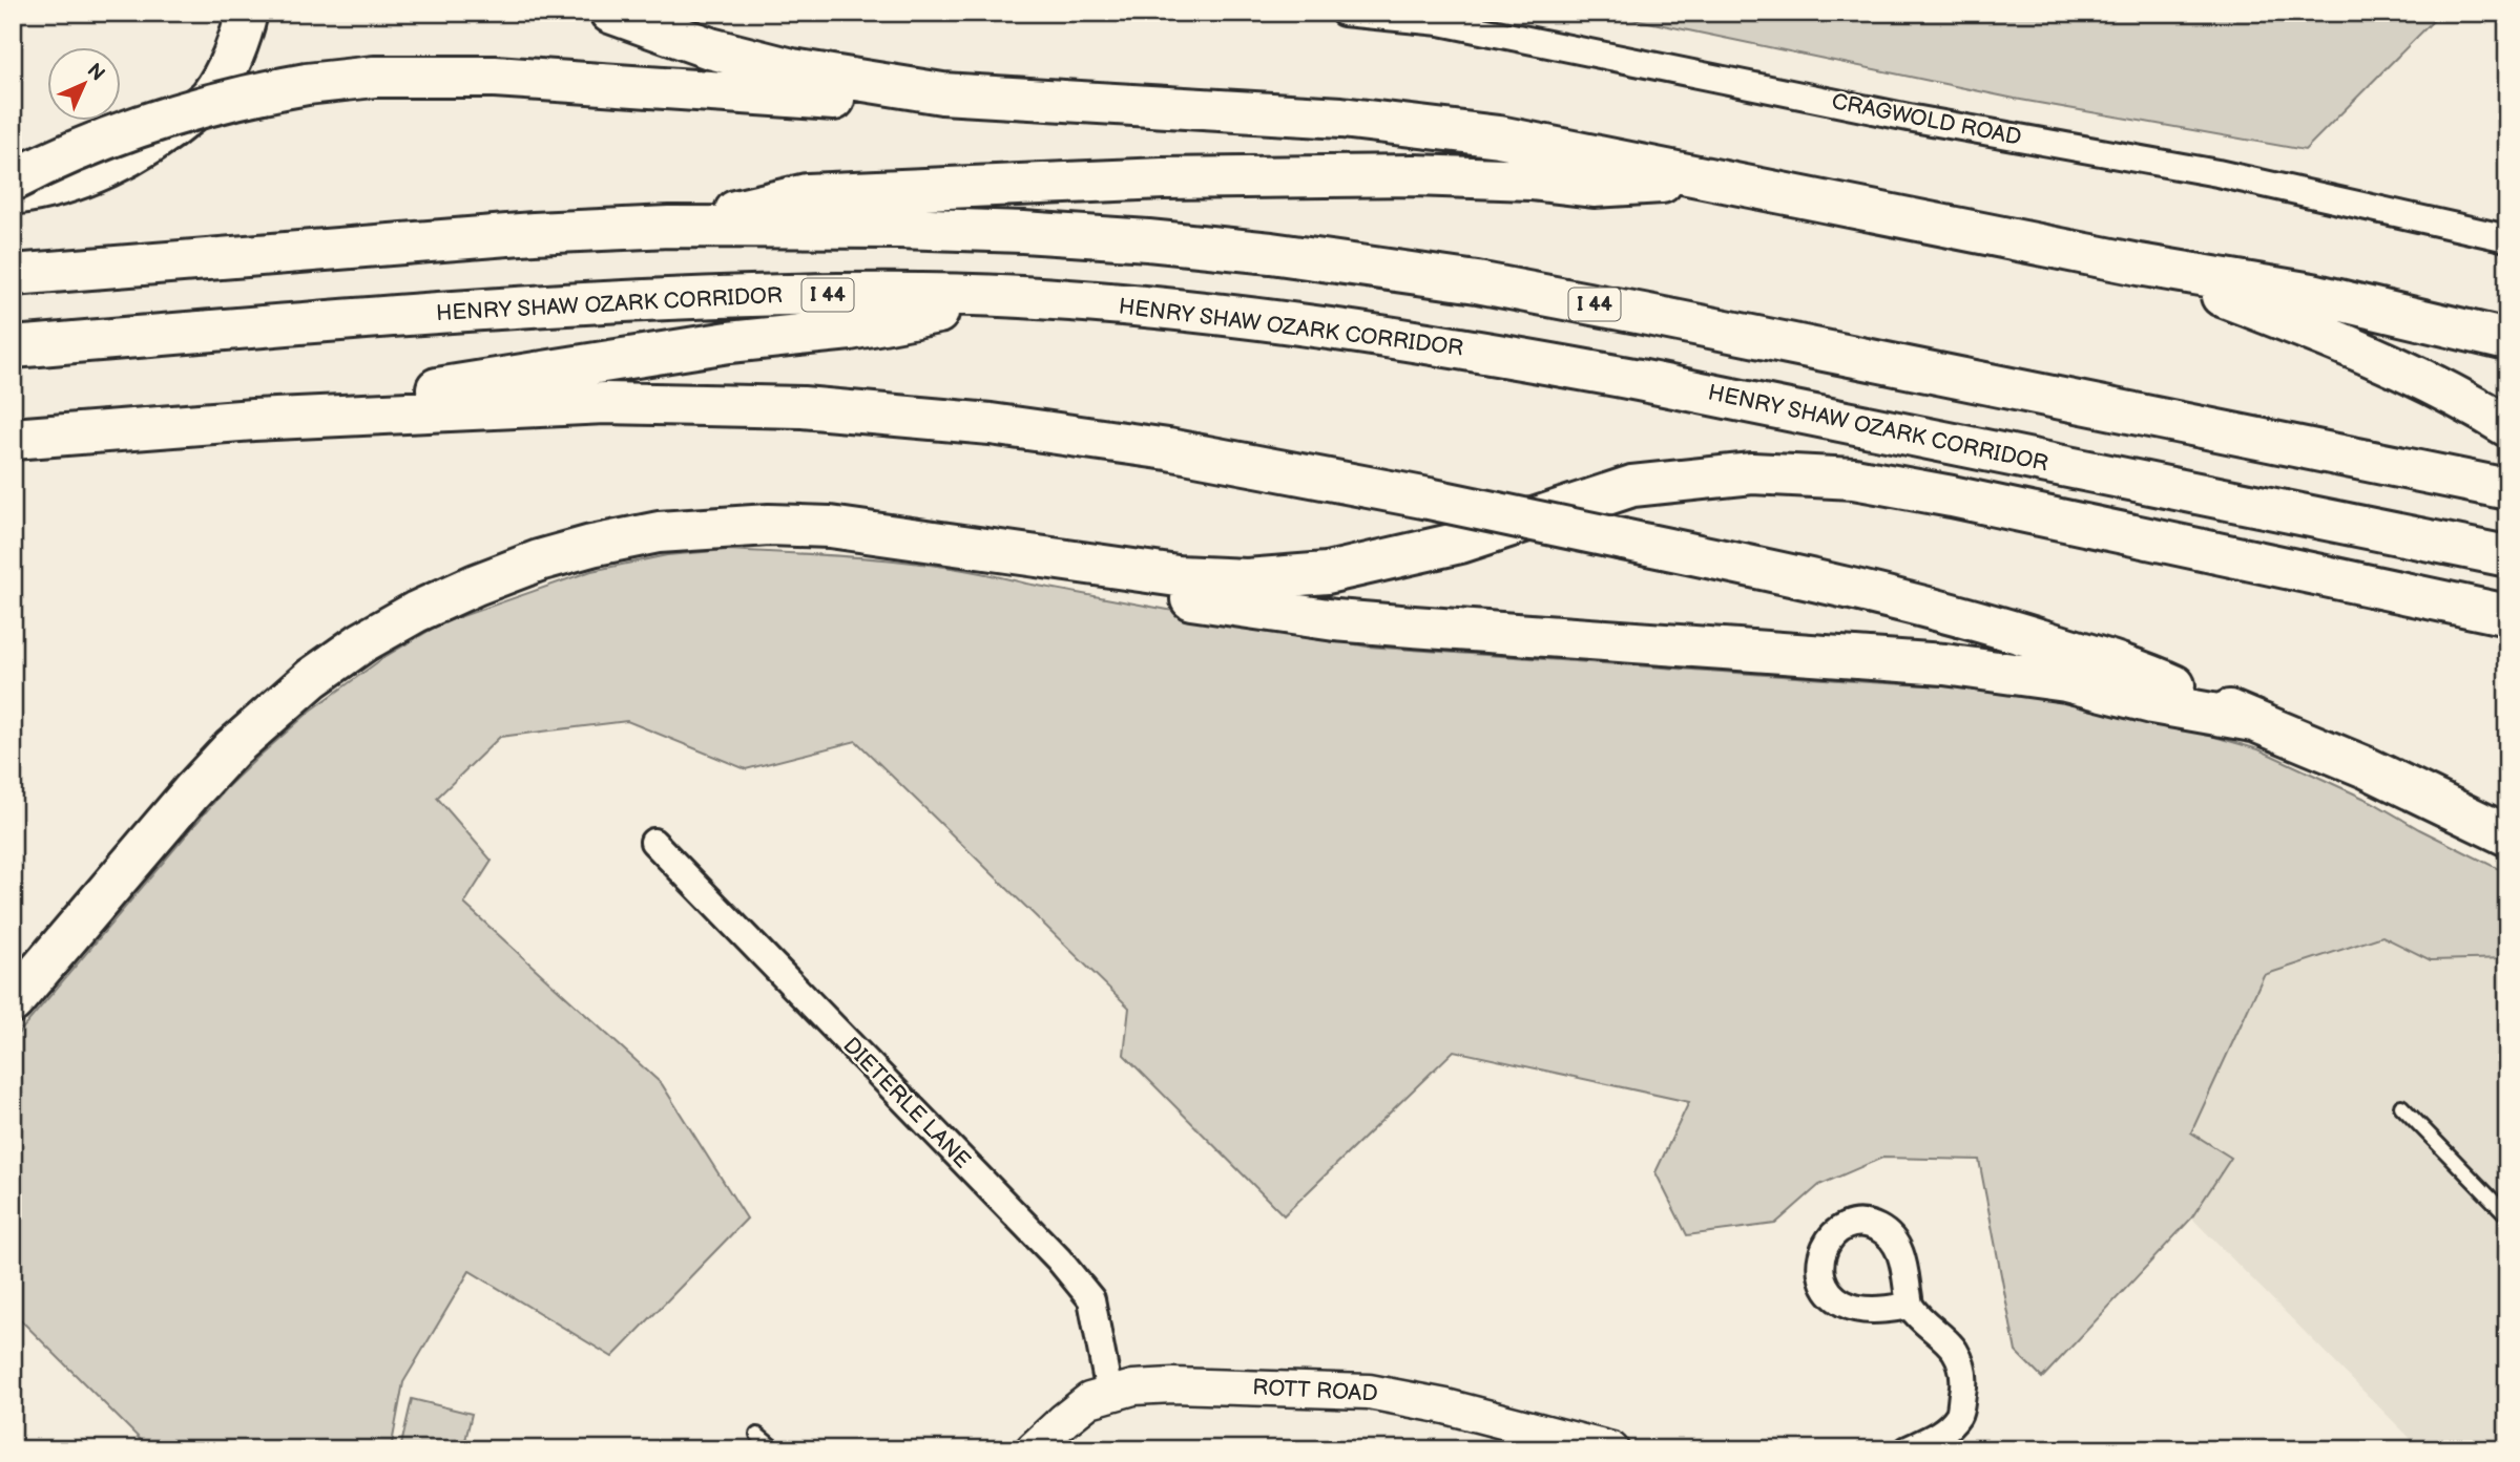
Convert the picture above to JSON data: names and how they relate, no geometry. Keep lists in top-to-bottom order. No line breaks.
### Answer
{"streets":{"highway":["I 44","HENRY SHAW OZARK CORRIDOR"],"street":["CRAGWOLD ROAD","DIETERLE LANE","ROTT ROAD"]},"crossings":[["DIETERLE LANE","ROTT ROAD"]],"north":"top right"}
